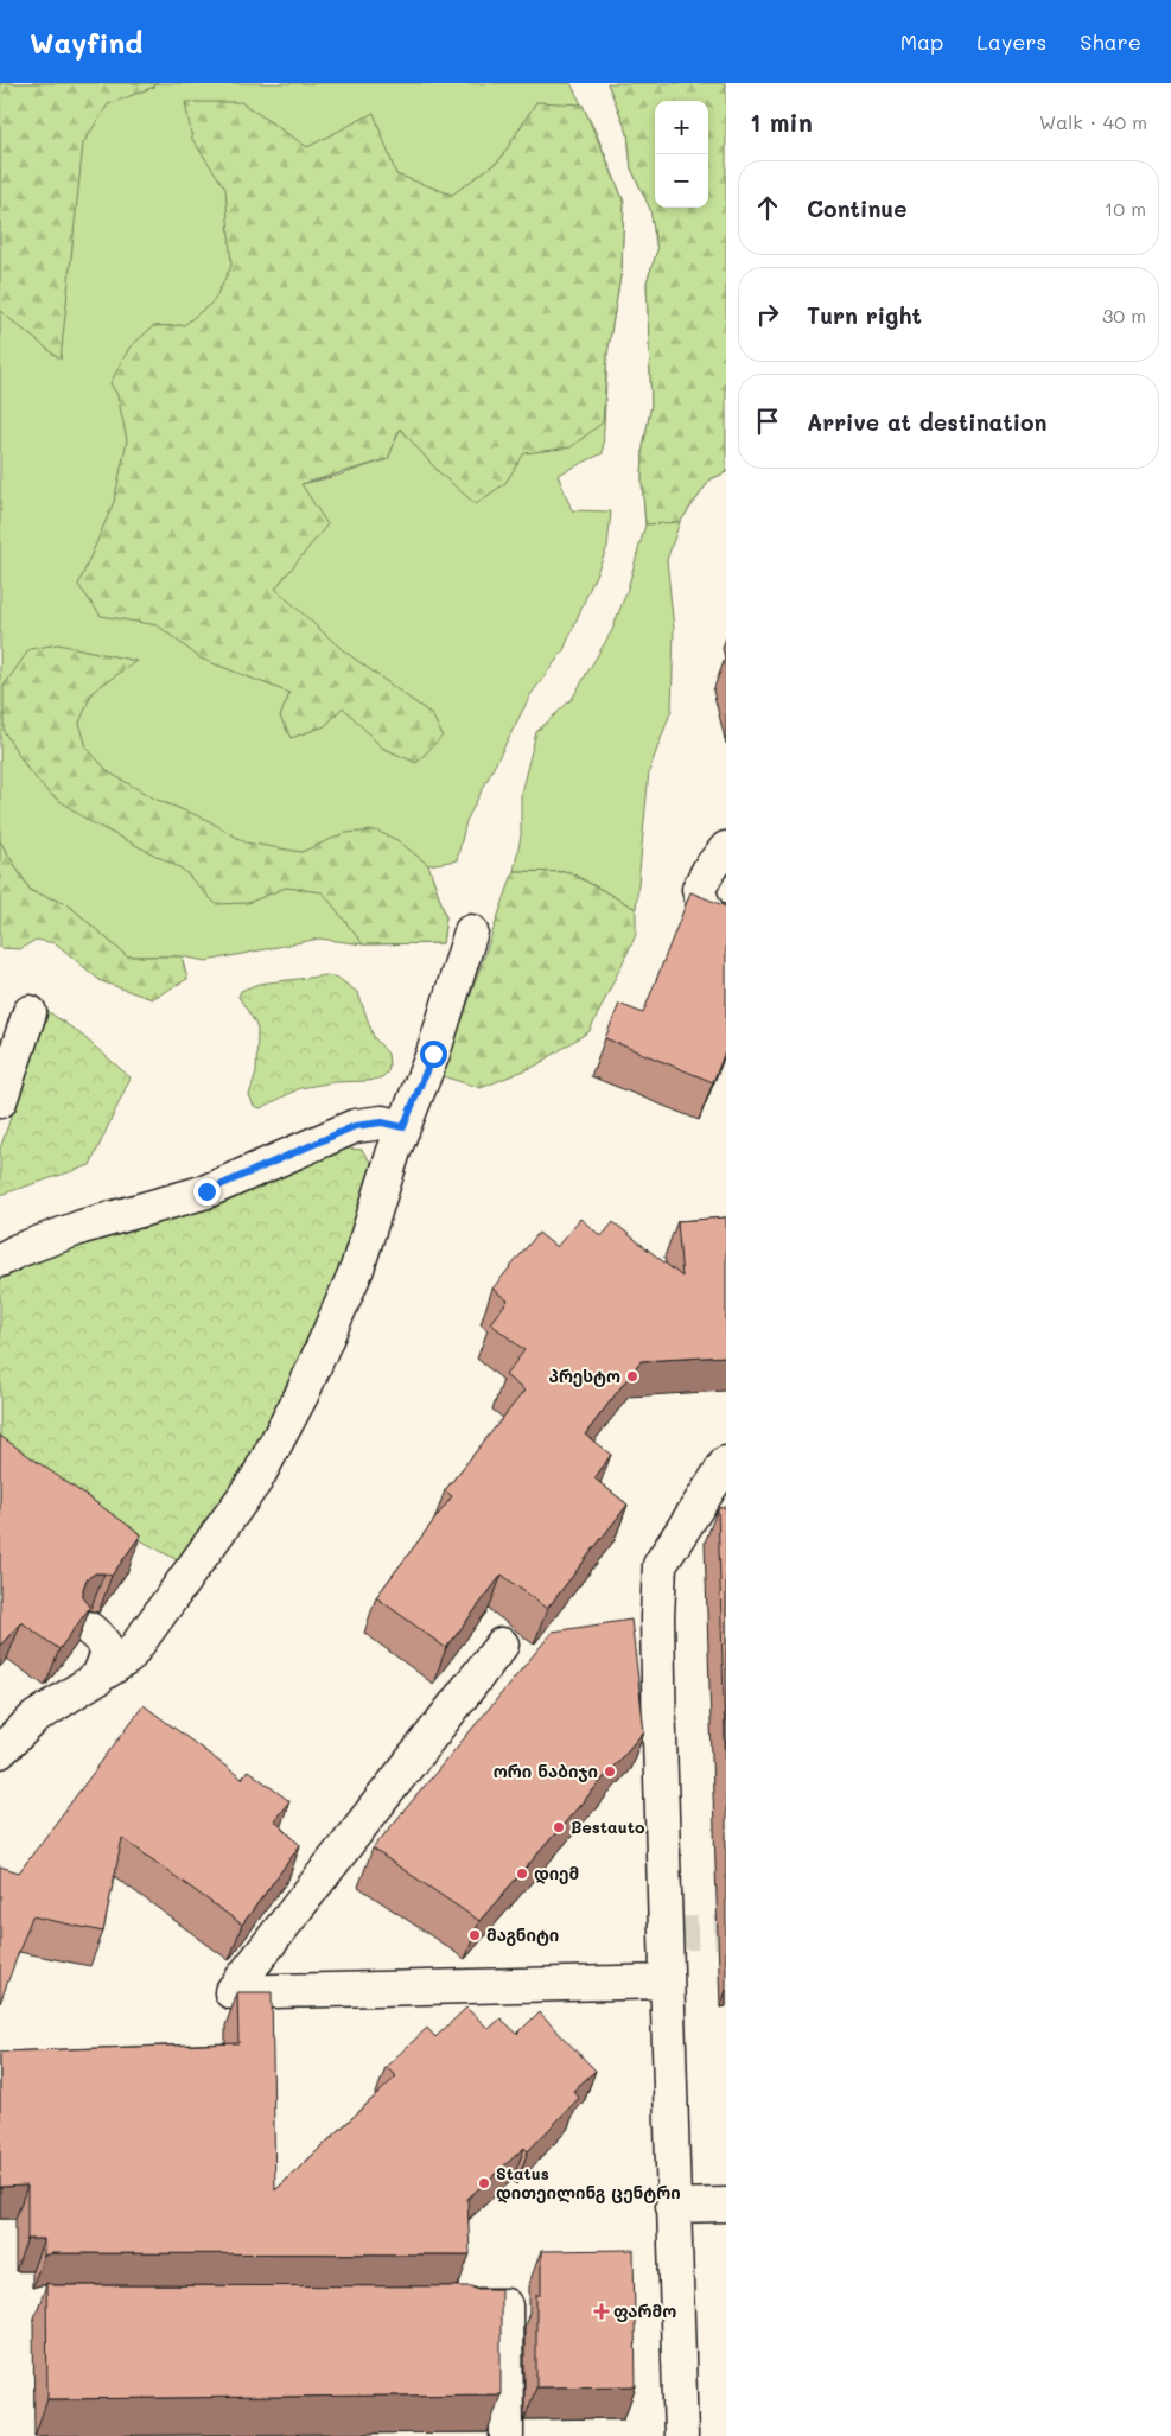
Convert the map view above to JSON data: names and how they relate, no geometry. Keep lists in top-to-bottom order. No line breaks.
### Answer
{"places":{"other":["პრესტო","ორი ნაბიჯი","Bestauto","დიემ","მაგნიტი","Status დითეილინგ ცენტრი"],"health":["ფარმო"]},"page":{"header":"Wayfind","nav":["Map","Layers","Share"],"heading":["1 min","Walk · 40 m"],"map_buttons":["+","−"],"list":[["Continue","10 m"],["Turn right","30 m"],"Arrive at destination"]}}
